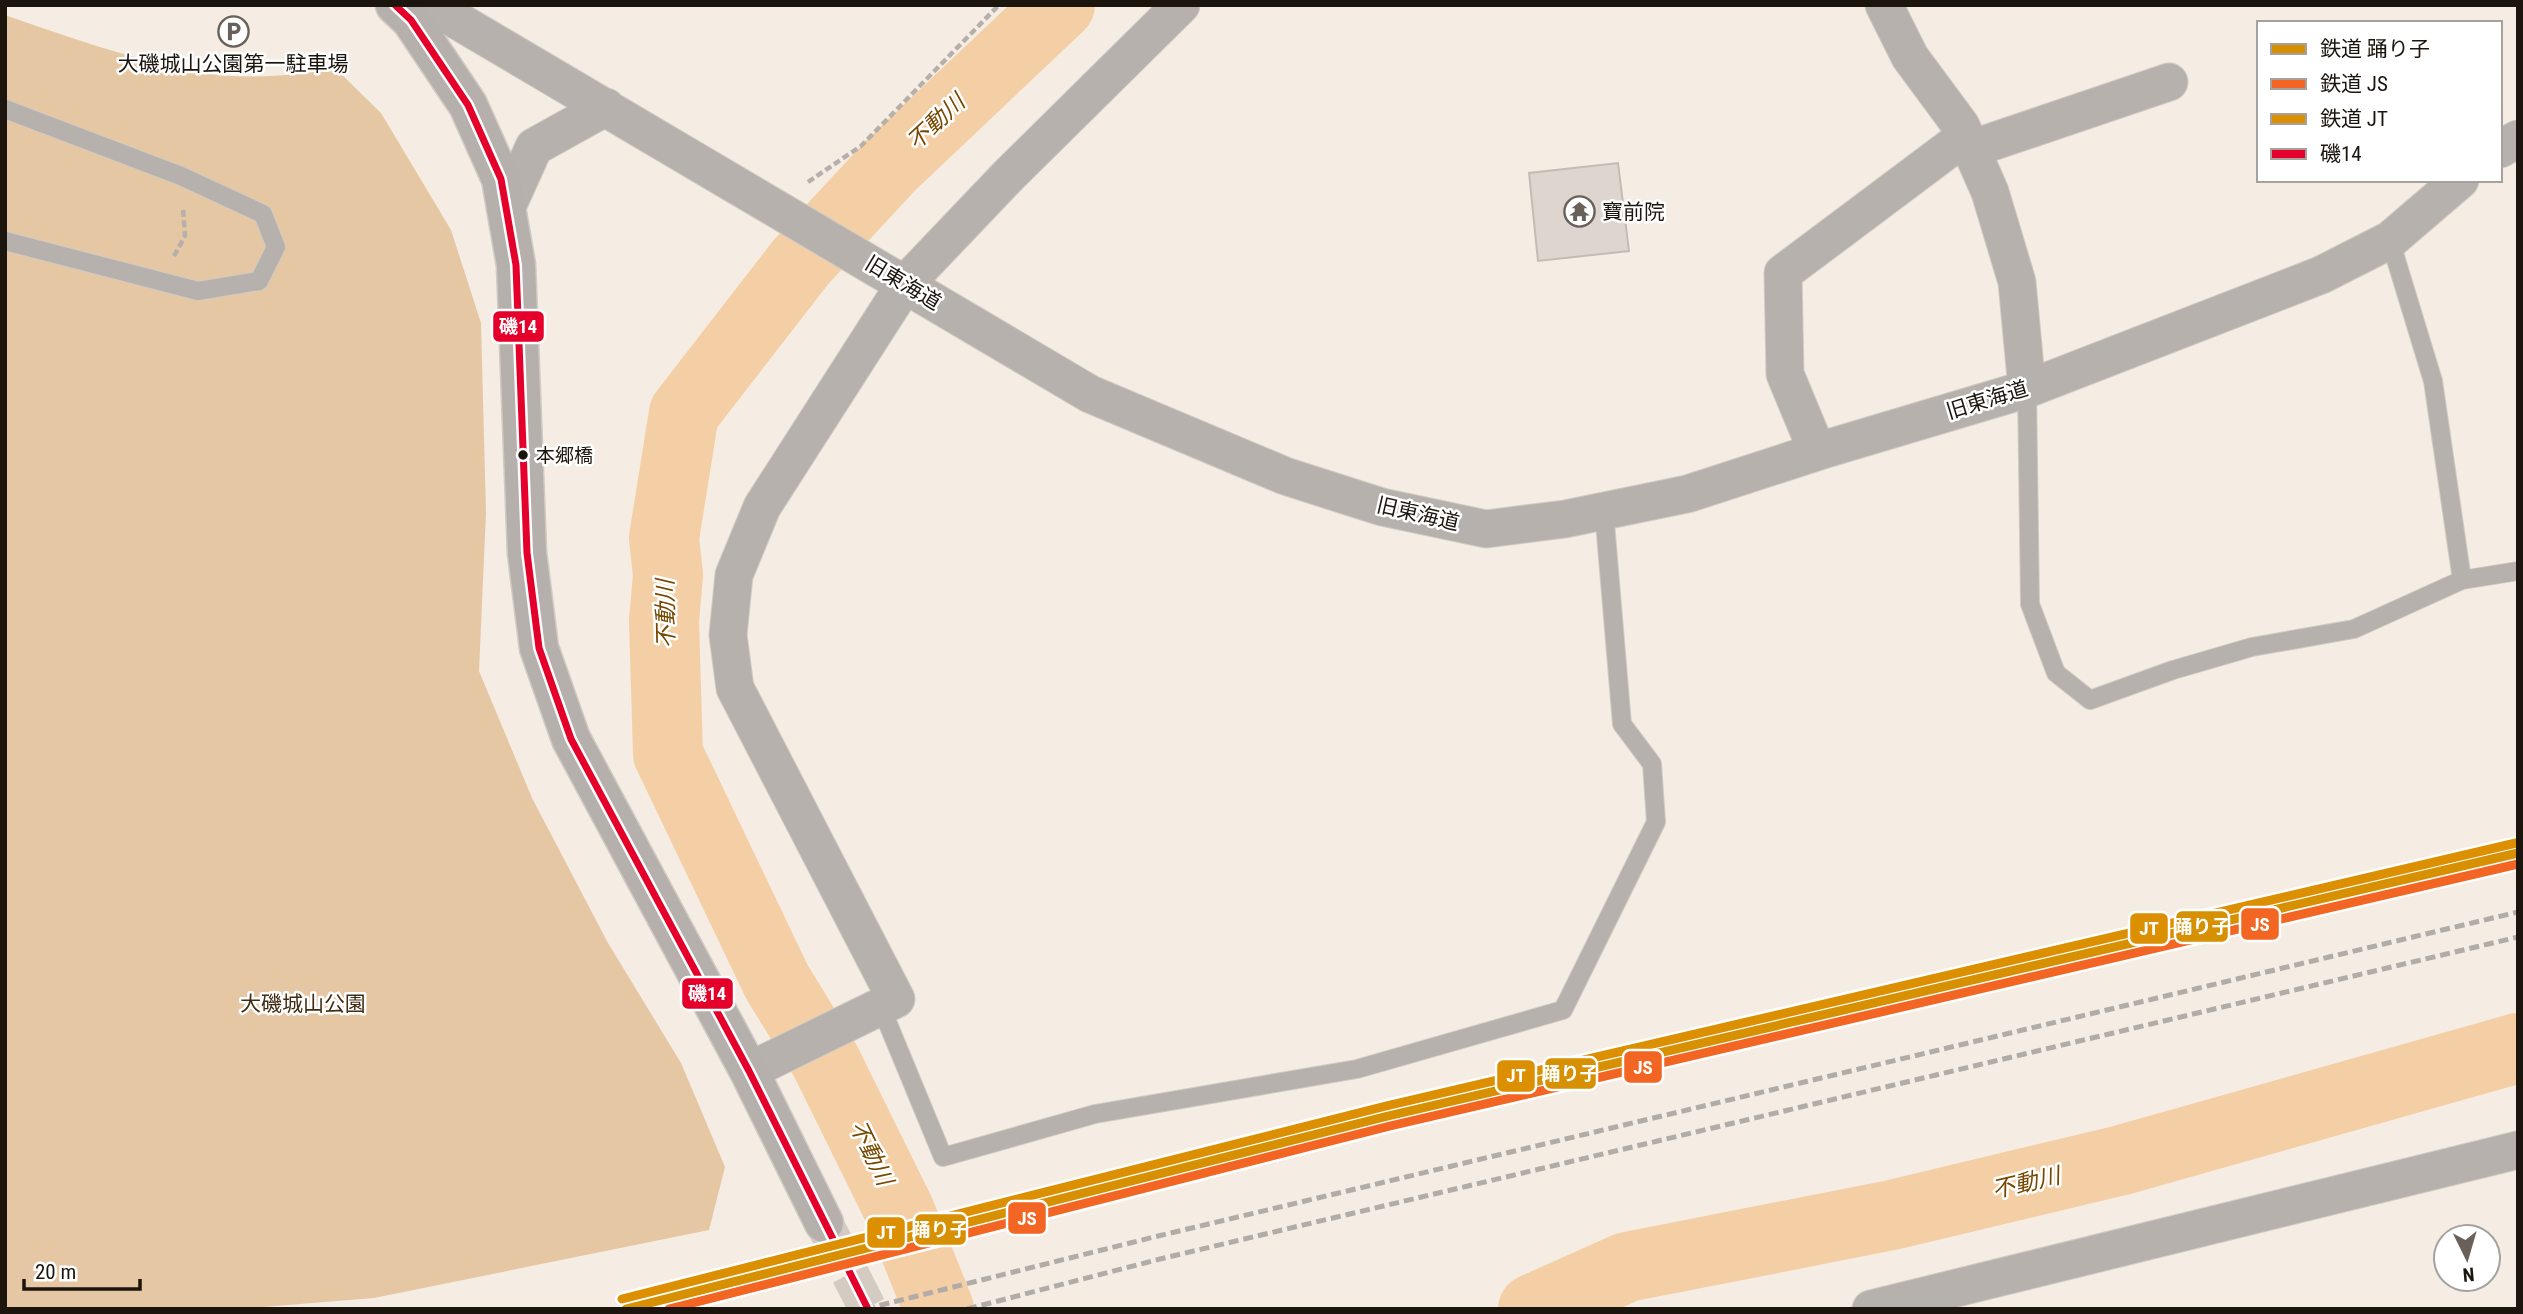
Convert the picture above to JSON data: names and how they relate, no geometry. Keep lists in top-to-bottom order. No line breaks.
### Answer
{"streets":{"street":["旧東海道"]},"water":["不動川"],"parks":["大磯城山公園"],"places":{"parking":["大磯城山公園第一駐車場"],"temple":["寶前院"],"other":["本郷橋"]},"lines":["transit line 磯14","rail line JT","rail line 踊り子","rail line JS"],"legend":["鉄道 踊り子","鉄道 JS","鉄道 JT","磯14"],"scale_bar":"20 m","north":"bottom"}
